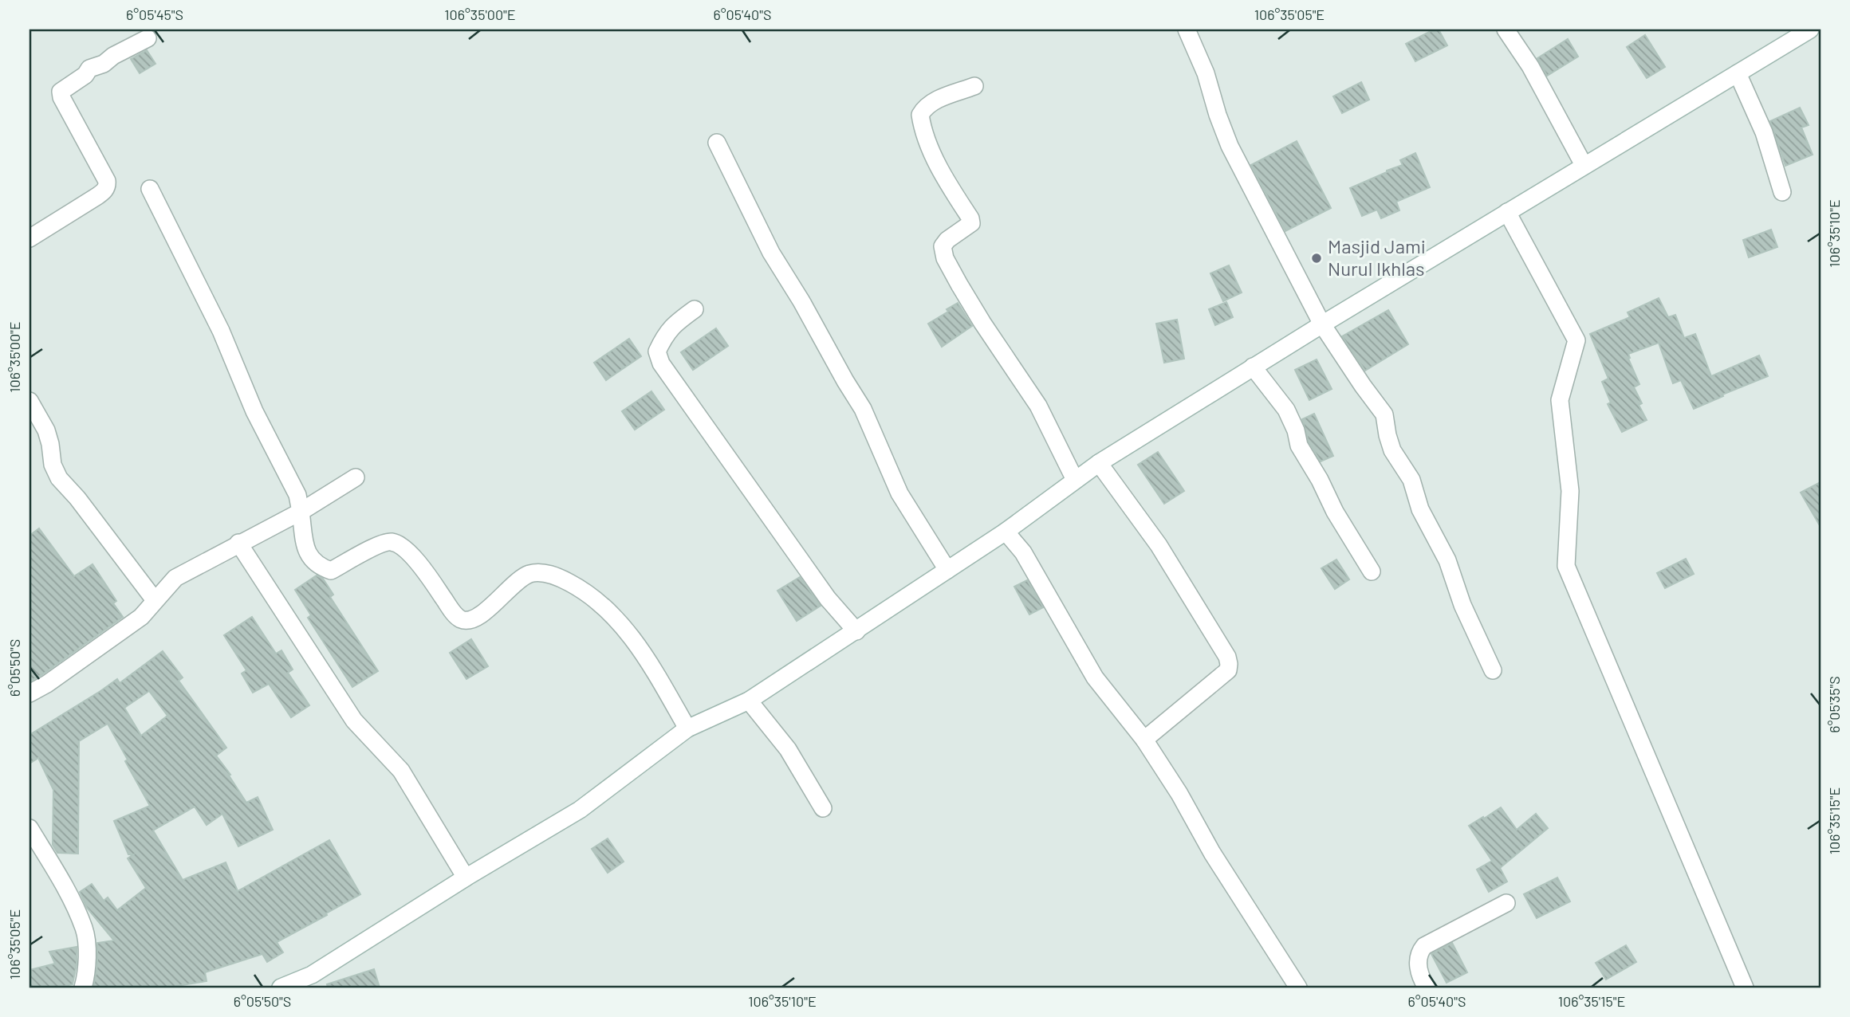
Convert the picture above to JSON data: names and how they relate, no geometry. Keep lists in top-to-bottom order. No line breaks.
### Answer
{"places":["Masjid Jami Nurul Ikhlas"],"coordinates":["6°05'45\"S","106°35'00\"E","6°05'40\"S","106°35'05\"E","106°35'10\"E","6°05'50\"S","6°05'35\"S","106°35'15\"E"]}
